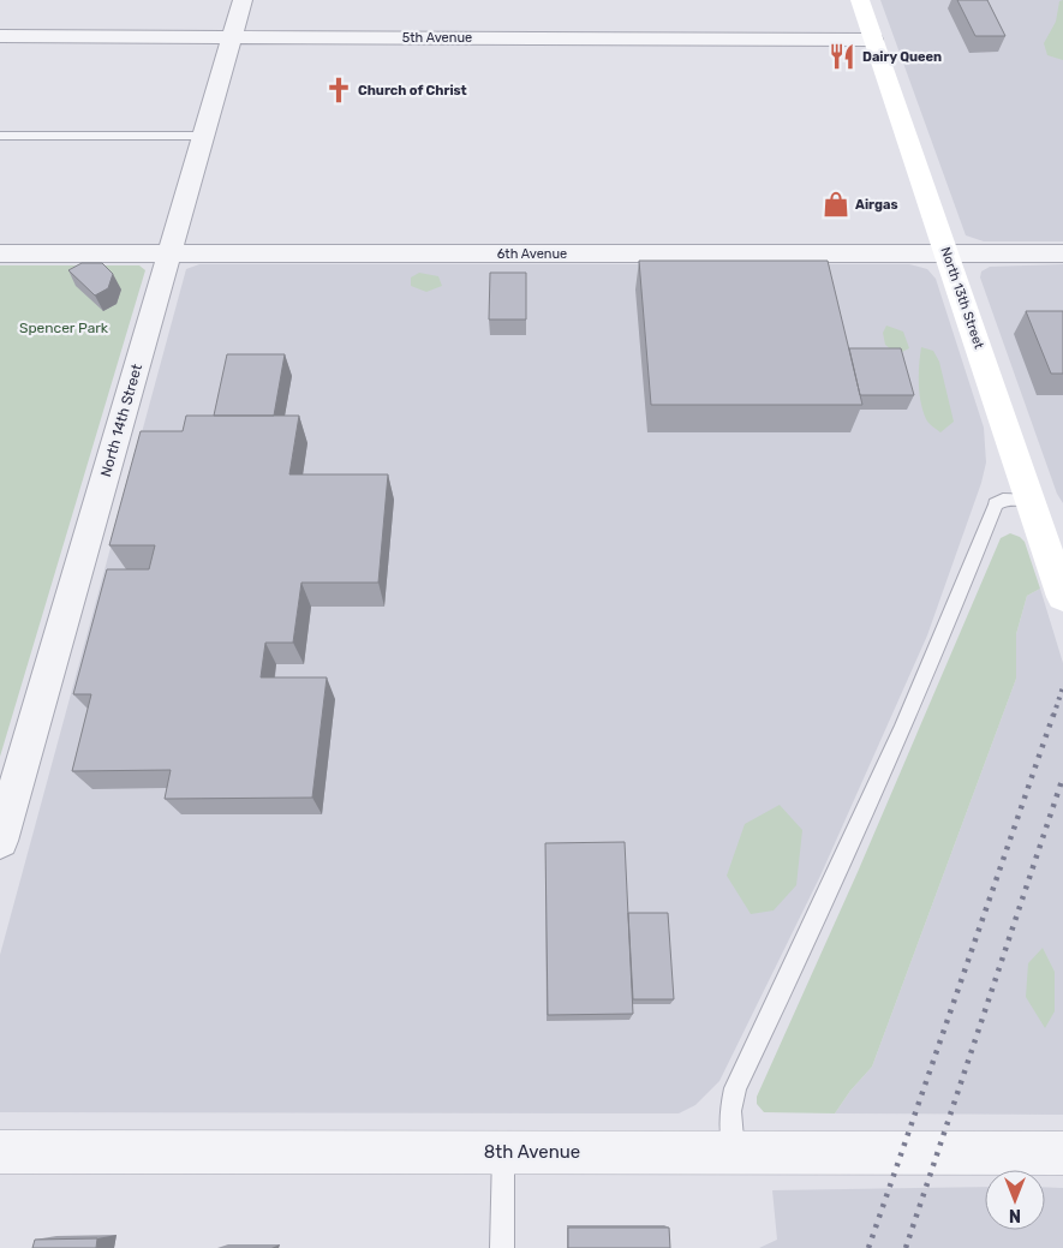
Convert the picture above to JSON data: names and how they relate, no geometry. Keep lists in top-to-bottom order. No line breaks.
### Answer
{"streets":{"main road":["North 13th Street"],"street":["5th Avenue","6th Avenue","North 14th Street","8th Avenue"]},"crossings":[["5th Avenue","North 13th Street"],["5th Avenue","North 14th Street"],["6th Avenue","North 13th Street"],["6th Avenue","North 14th Street"]],"parks":["Spencer Park"],"places":{"restaurant":["Dairy Queen"],"church":["Church of Christ"],"shop":["Airgas"]},"north":"bottom"}
